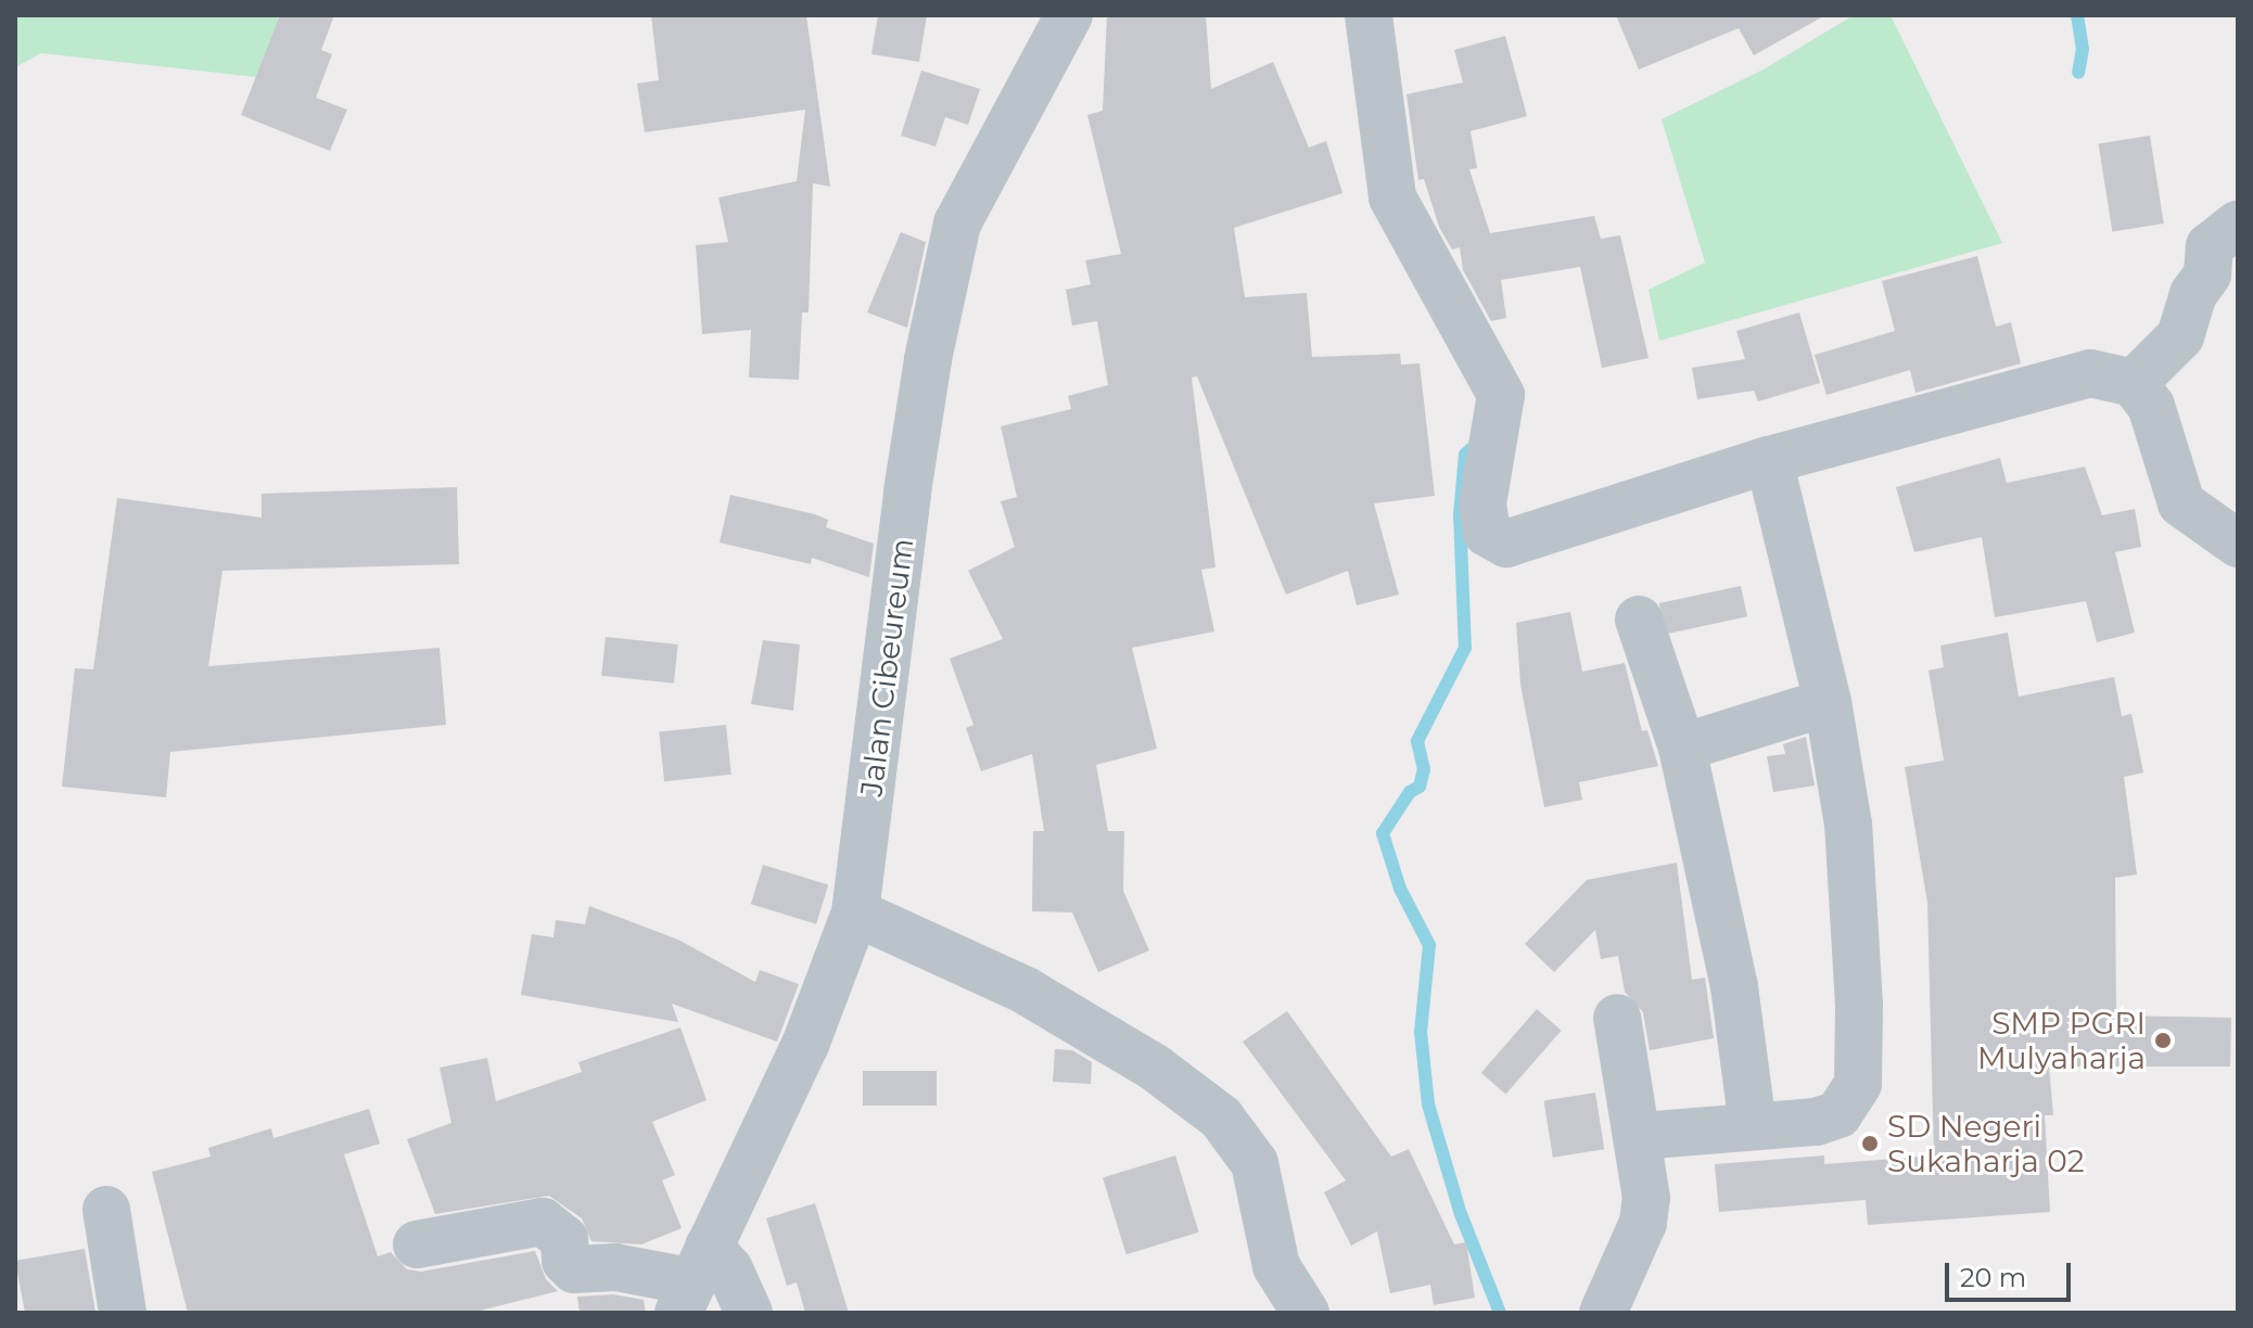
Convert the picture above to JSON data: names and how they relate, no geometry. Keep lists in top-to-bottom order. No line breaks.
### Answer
{"streets":{"street":["Jalan Cibeureum"]},"places":["SMP PGRI Mulyaharja","SD Negeri Sukaharja 02"],"scale_bar":"20 m"}
